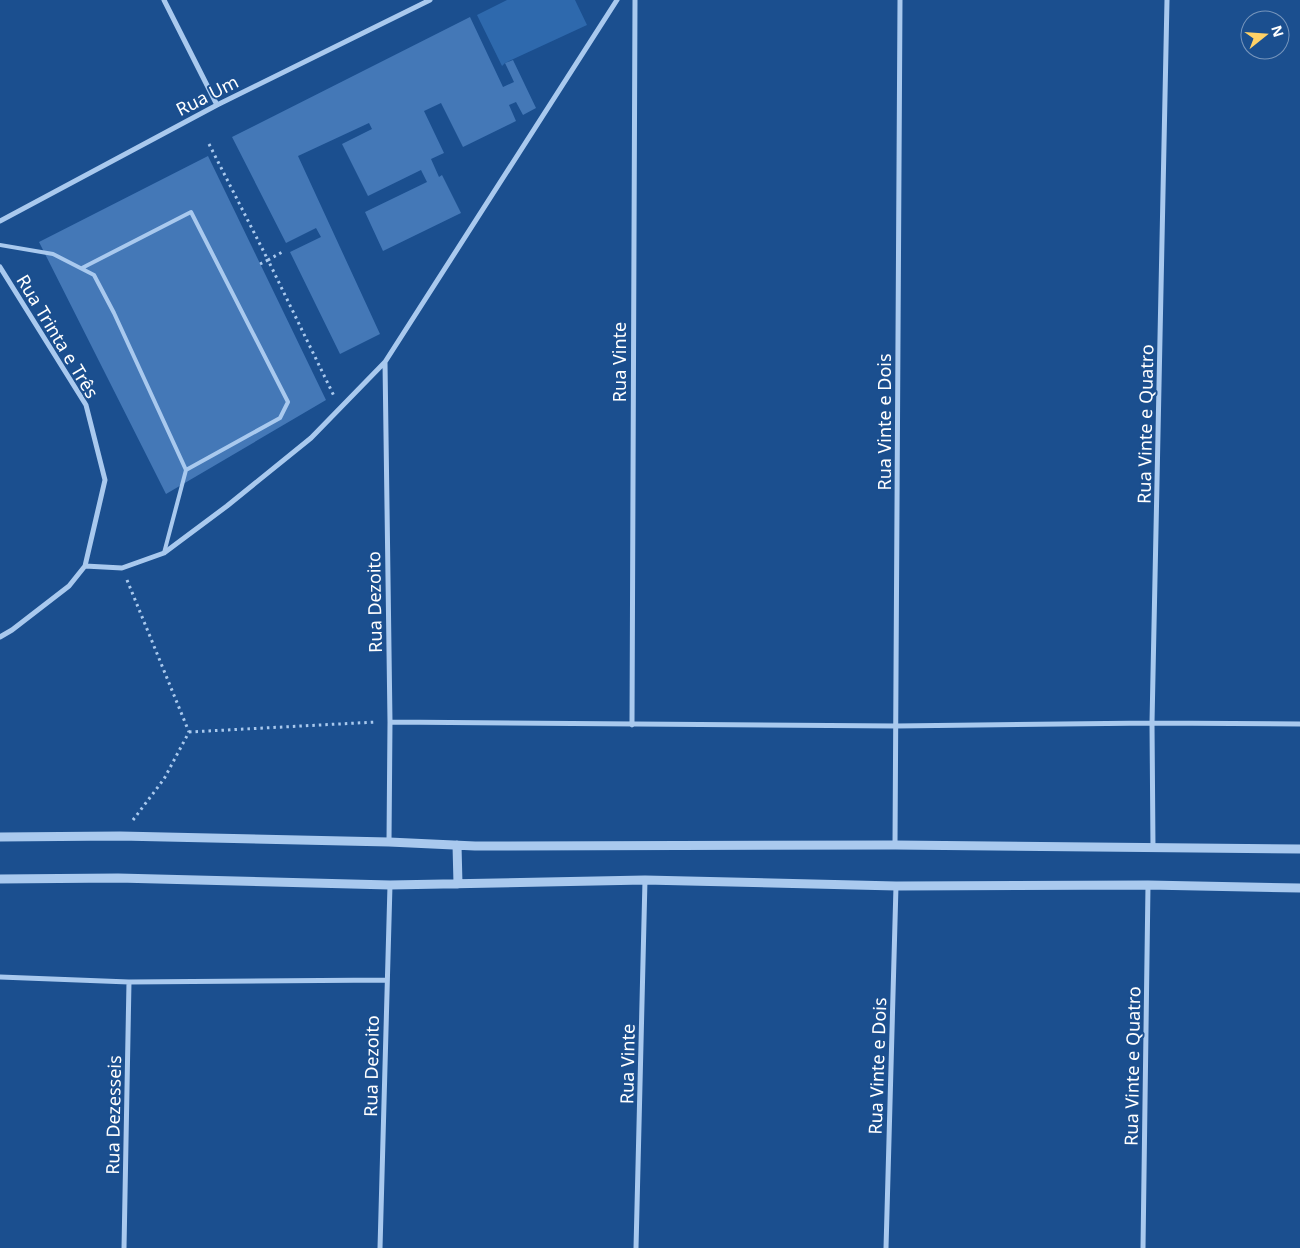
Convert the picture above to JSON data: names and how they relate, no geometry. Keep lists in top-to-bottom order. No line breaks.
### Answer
{"streets":{"street":["Rua Um","Rua Trinta e Três","Rua Vinte","Rua Vinte e Dois","Rua Vinte e Quatro","Rua Dezoito","Rua Dezesseis"]},"north":"right"}
